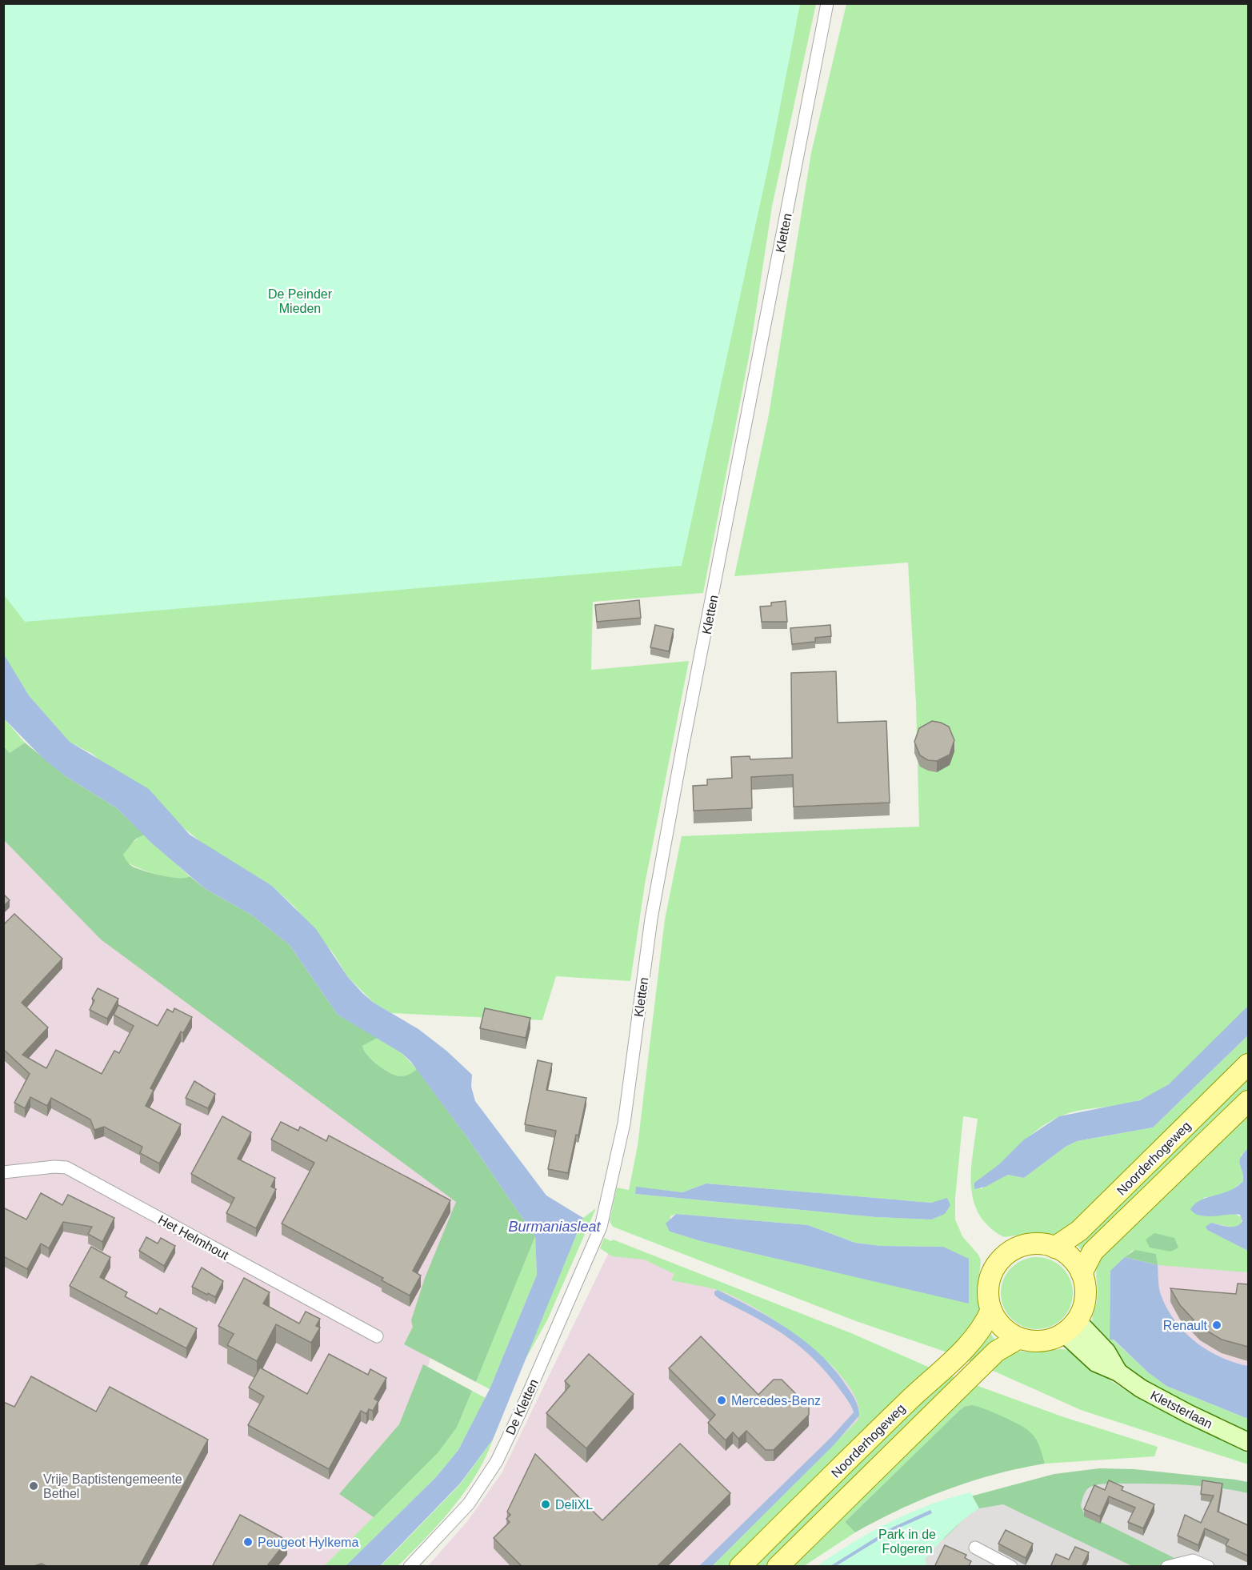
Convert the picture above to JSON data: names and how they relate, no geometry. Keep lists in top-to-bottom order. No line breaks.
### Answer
{"streets":{"main road":["Noorderhogeweg","Kletsterlaan"],"street":["Kletten","Het Helmhout","De Kletten"]},"crossings":[["Kletten","De Kletten"],["Noorderhogeweg","Kletsterlaan"]],"water":["Burmaniasleat"],"parks":["De Peinder Mieden","Park in de Folgeren"],"places":["Renault","Mercedes-Benz","Vrije Baptistengemeente Bethel","DeliXL","Peugeot Hylkema"]}
